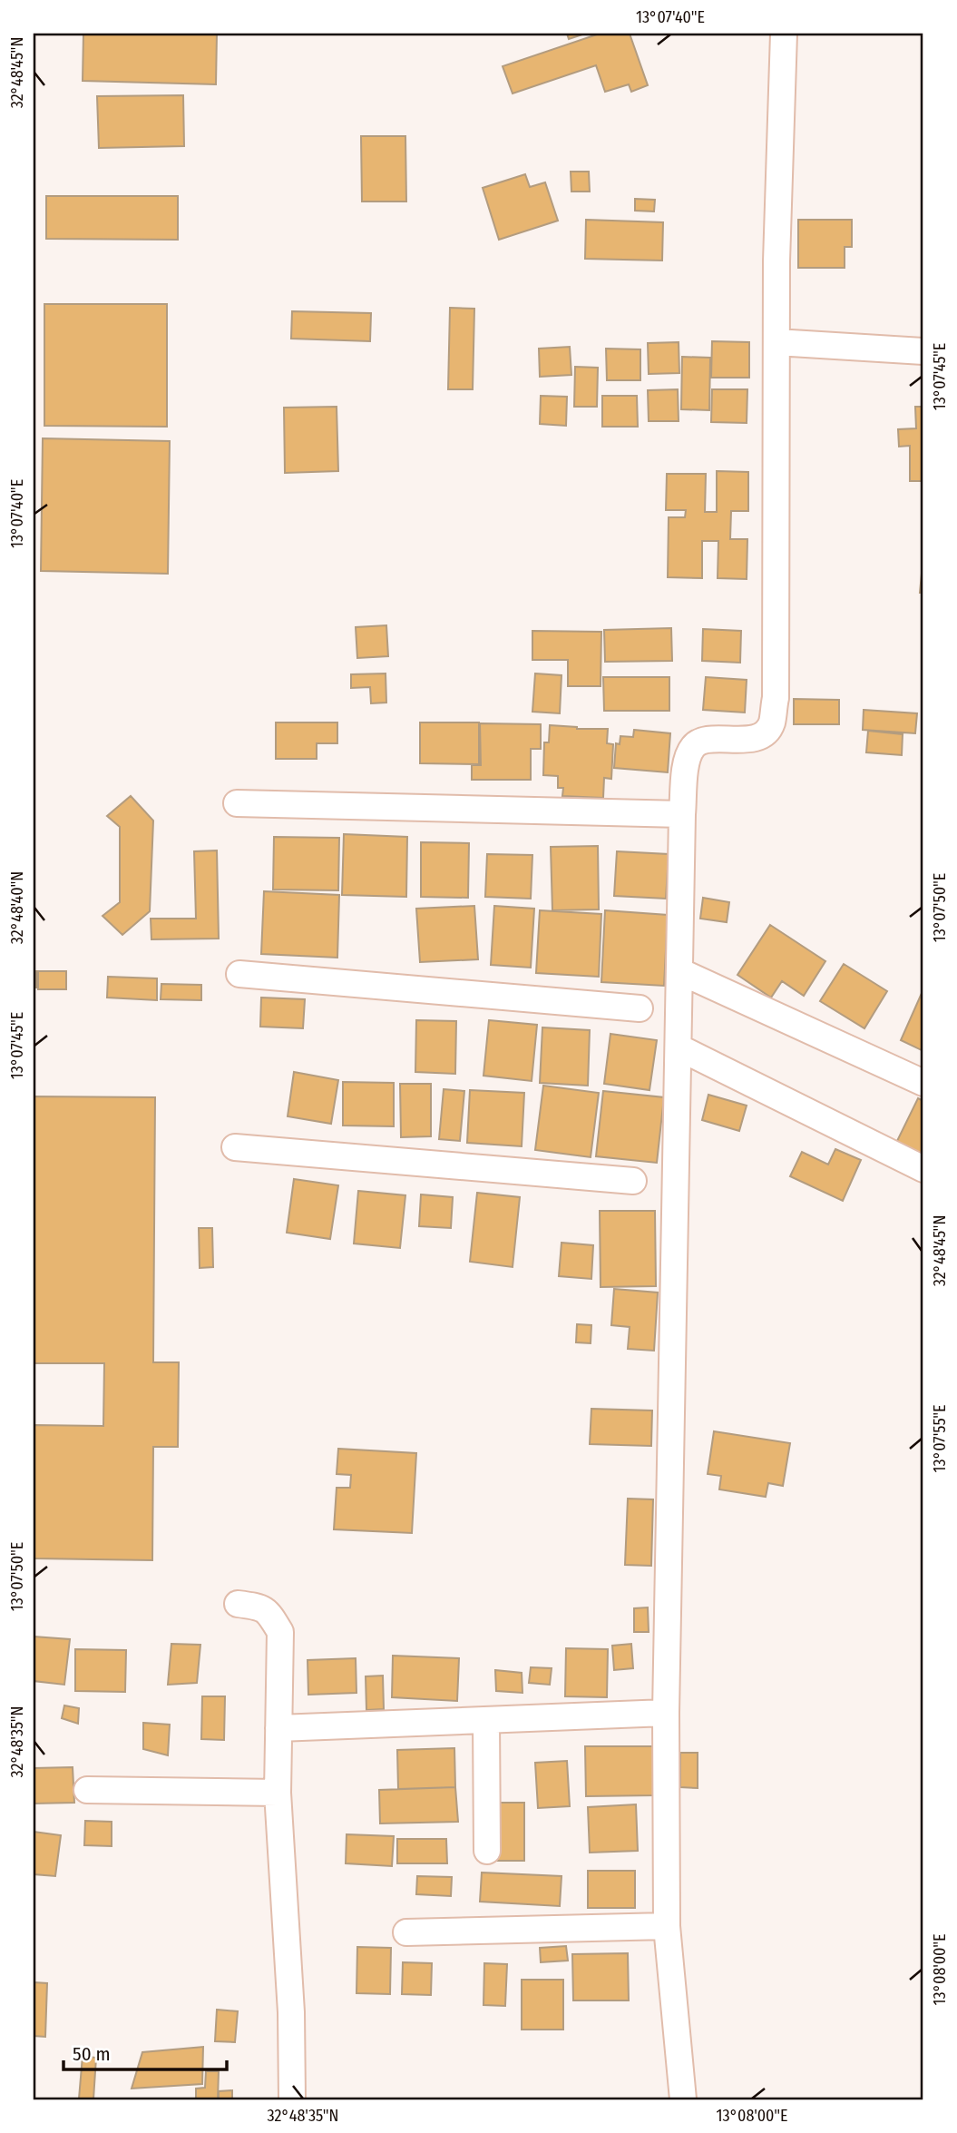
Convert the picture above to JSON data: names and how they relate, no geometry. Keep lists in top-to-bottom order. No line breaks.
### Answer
{"scale_bar":"50 m","coordinates":["13°07'40\"E","32°48'45\"N","13°07'45\"E","32°48'40\"N","13°07'50\"E","13°07'55\"E","32°48'35\"N","13°08'00\"E"]}
